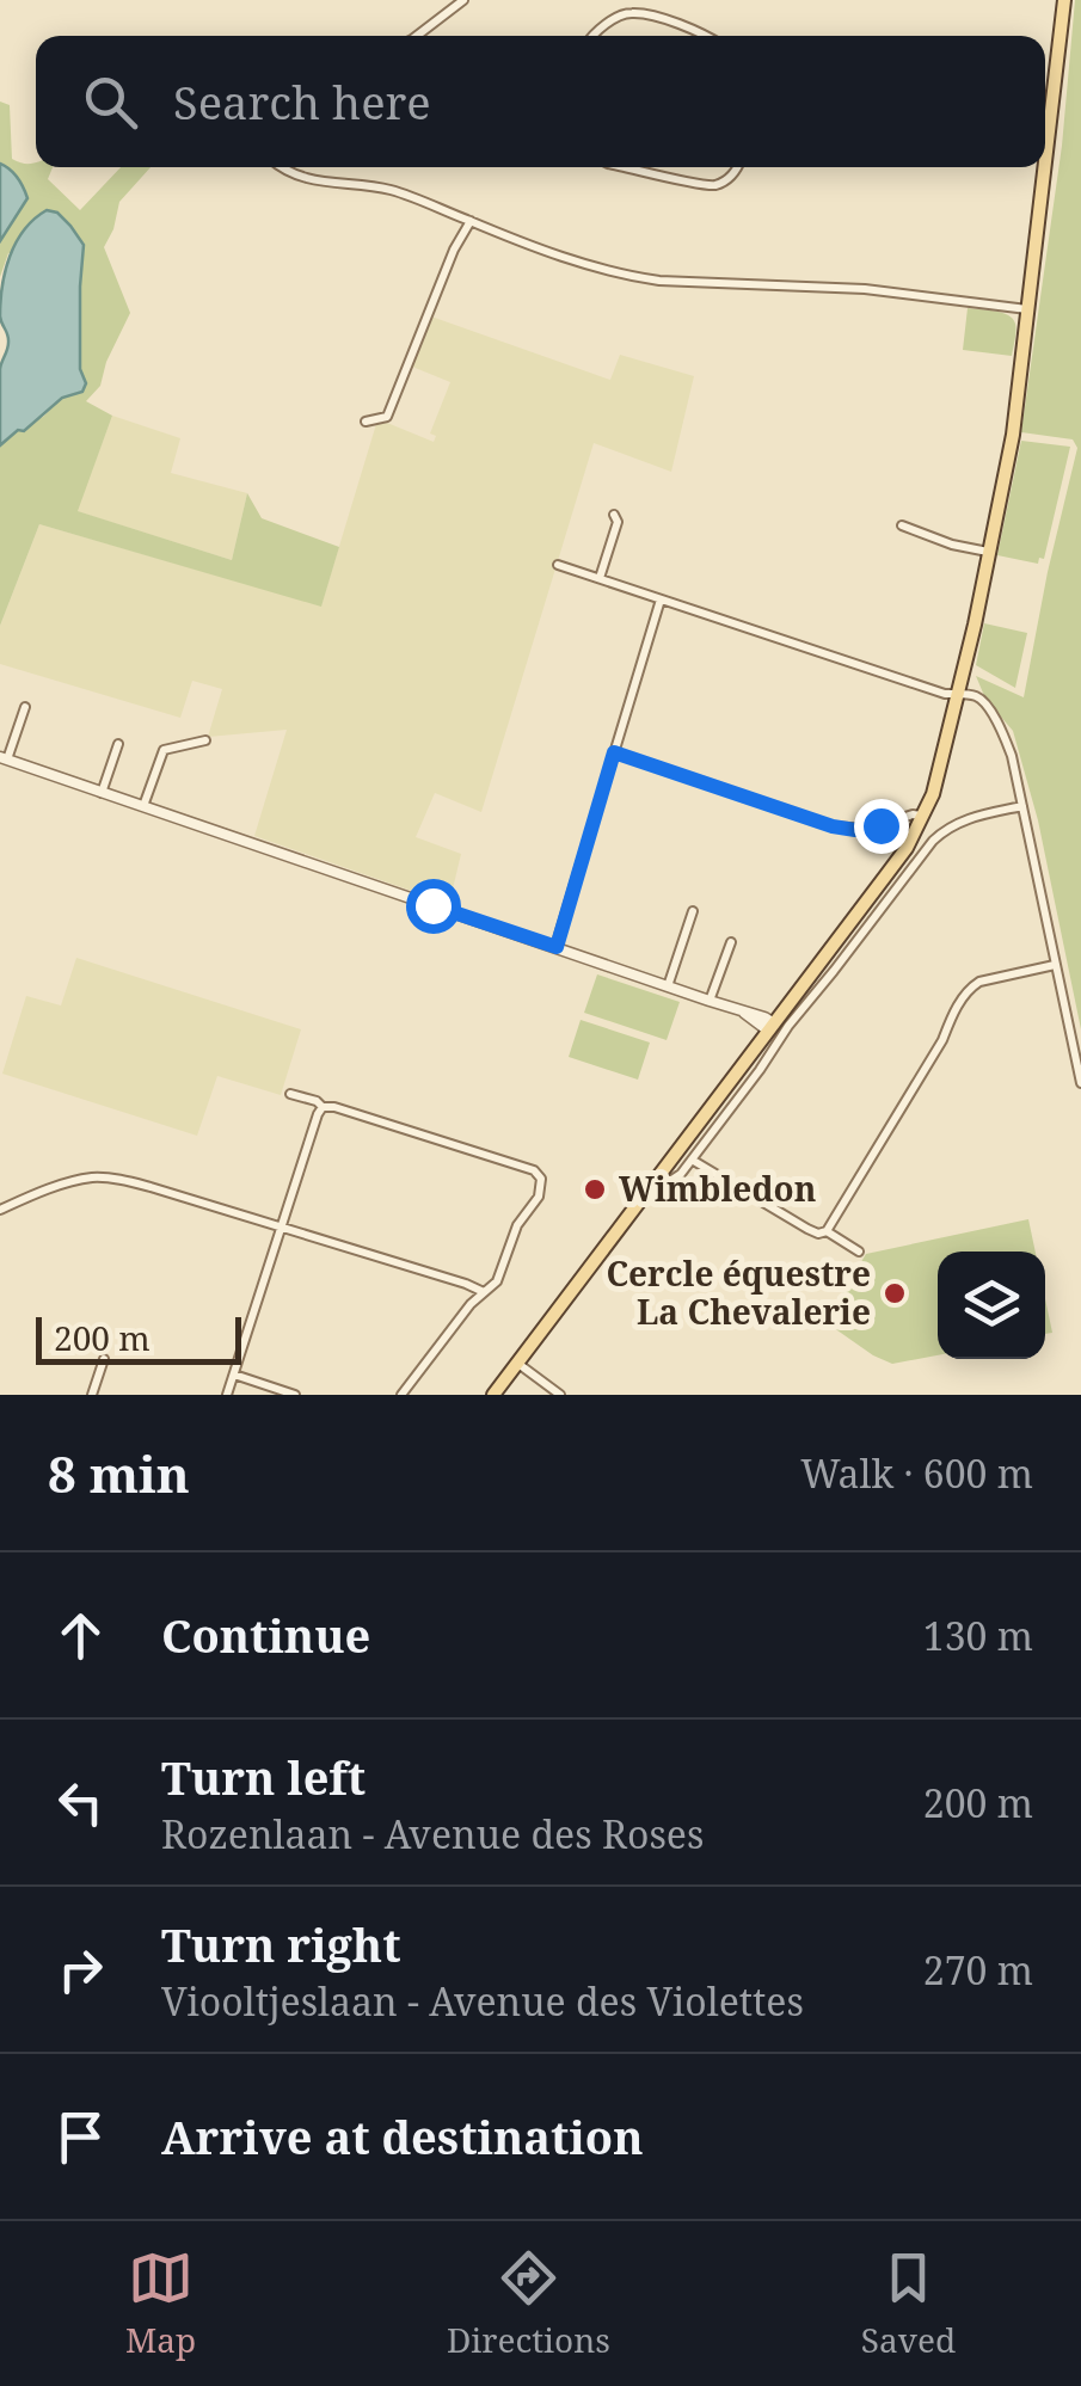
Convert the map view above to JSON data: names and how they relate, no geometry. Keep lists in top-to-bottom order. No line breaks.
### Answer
{"places":["Wimbledon","Cercle équestre La Chevalerie"],"scale_bar":"200 m","page":{"search":"Search here","scale":"200 m","heading":["8 min","Walk · 600 m"],"list":[["Continue","130 m"],["Turn left","Rozenlaan - Avenue des Roses","200 m"],["Turn right","Viooltjeslaan - Avenue des Violettes","270 m"],"Arrive at destination"],"nav":["Map","Directions","Saved"]}}
